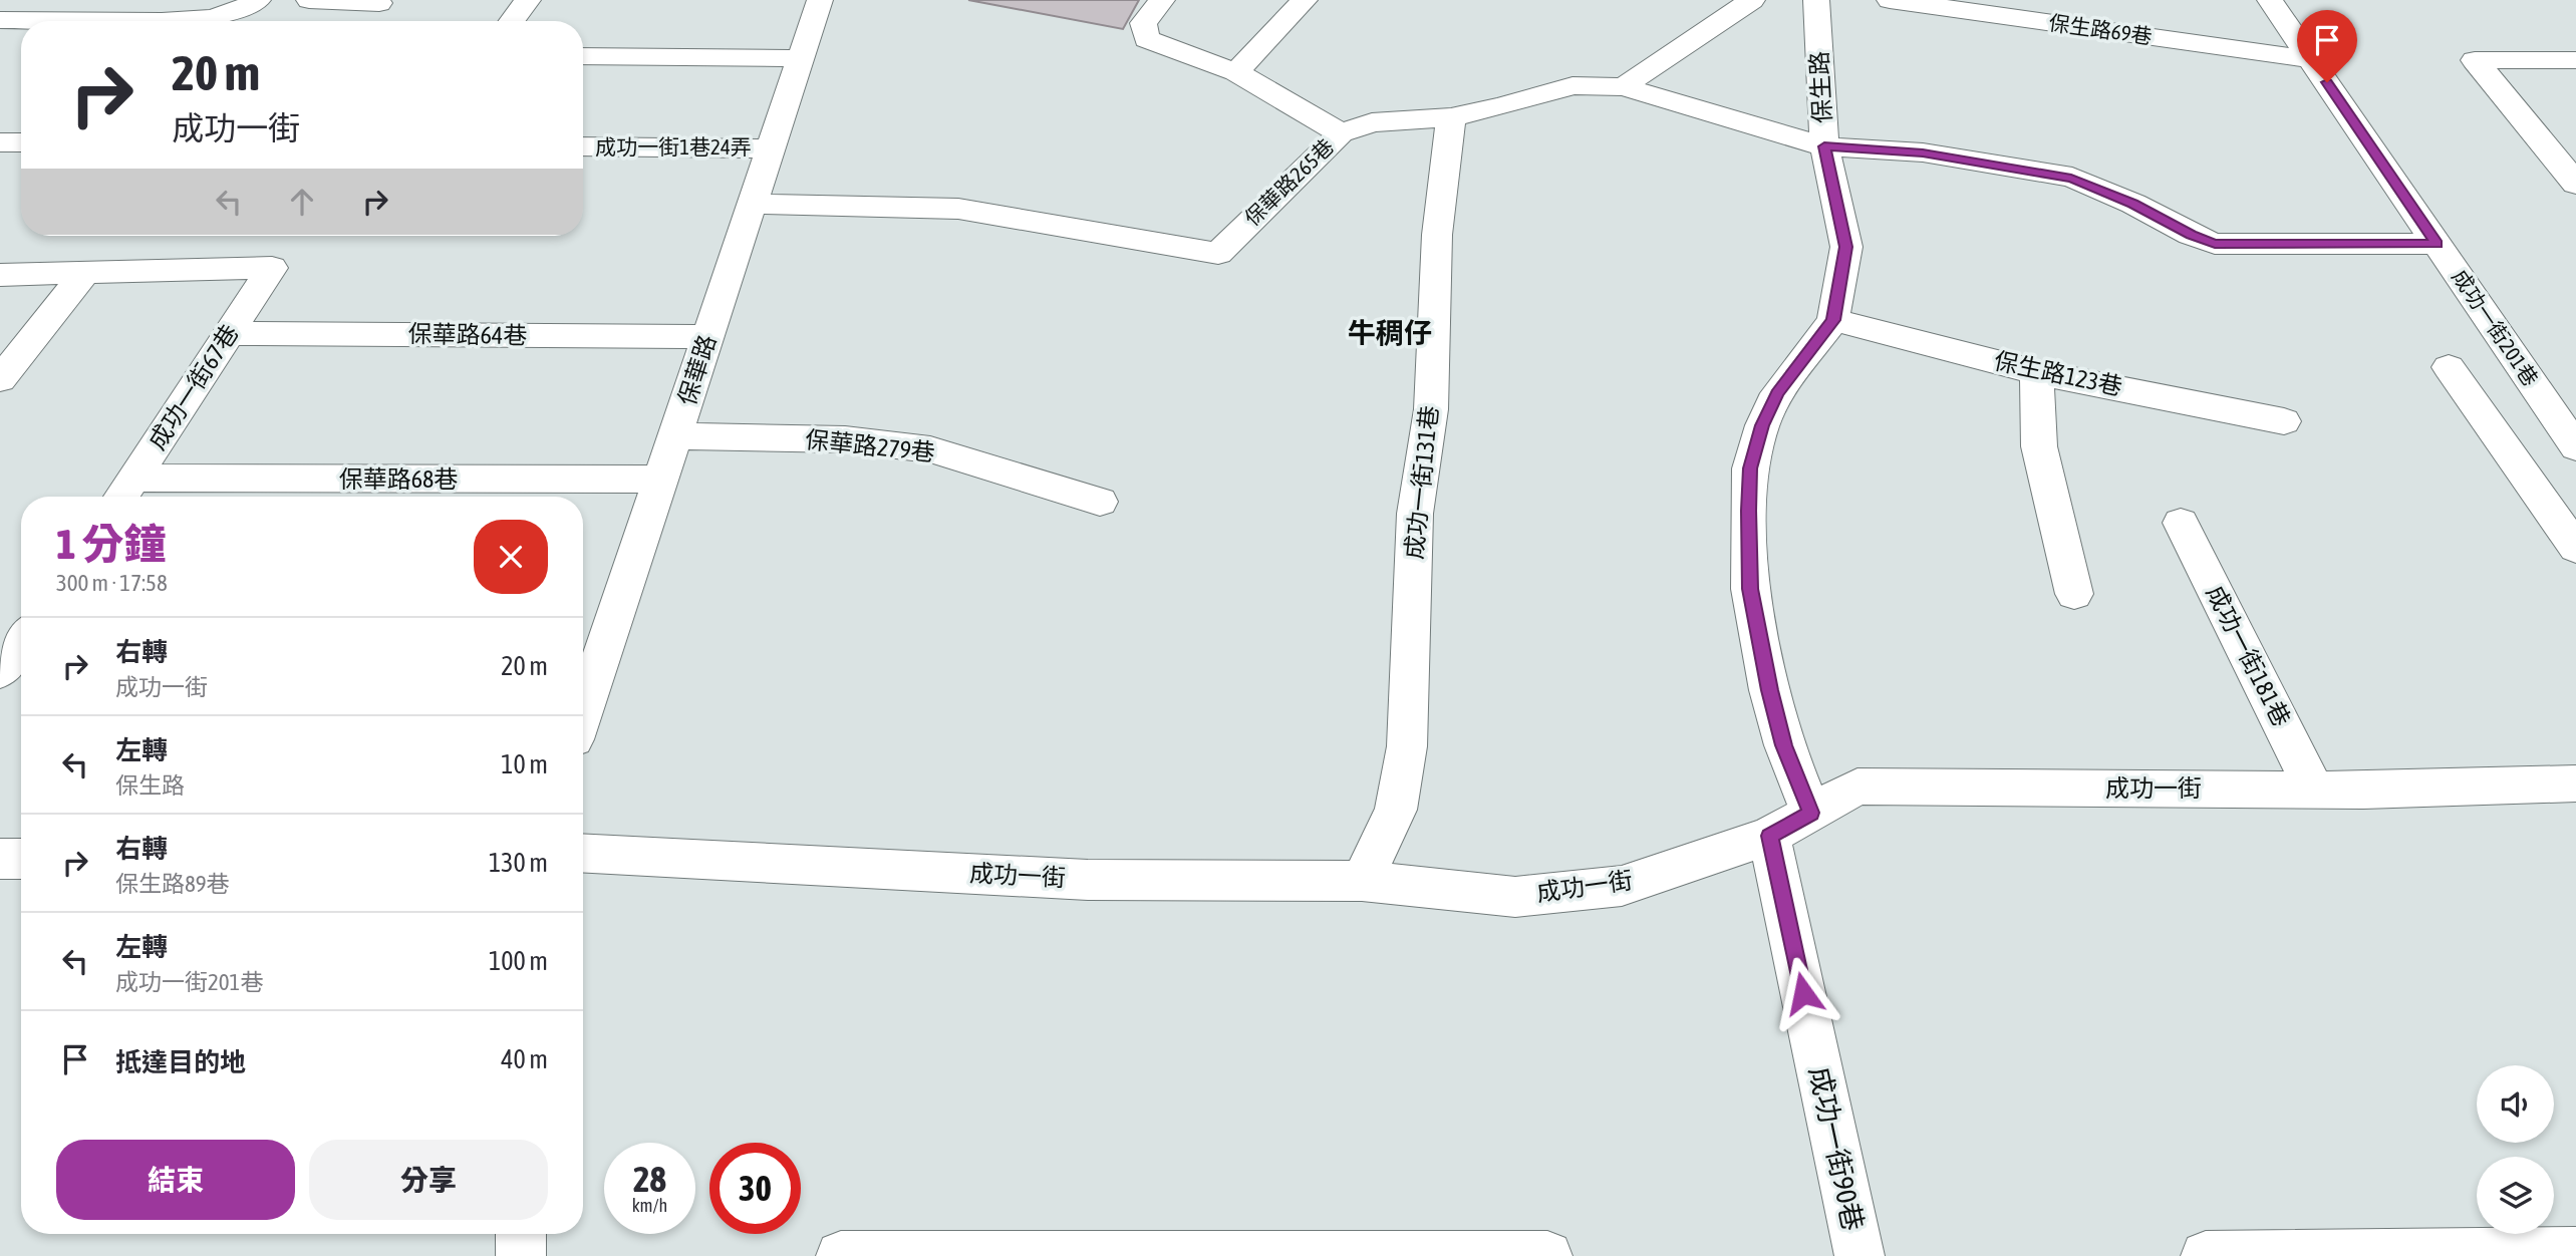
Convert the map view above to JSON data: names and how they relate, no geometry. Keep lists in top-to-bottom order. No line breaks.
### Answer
{"streets":{"street":["保生路69巷","保生路","成功一街1巷24弄","保華路265巷","成功一街201巷","保華路64巷","保華路","保生路123巷","成功一街67巷","保華路279巷","保華路68巷","成功一街131巷","成功一街181巷","成功一街","成功一街90巷"]},"crossings":[["保生路69巷","成功一街201巷"],["保生路","保華路265巷"],["保生路","保生路123巷"],["保生路","成功一街"],["成功一街1巷24弄","保華路"],["保華路265巷","成功一街201巷"],["保華路265巷","保華路"],["保華路265巷","成功一街131巷"],["保華路64巷","保華路"],["保華路64巷","成功一街67巷"],["保華路","保華路279巷"],["保華路","保華路68巷"],["成功一街67巷","保華路68巷"],["成功一街131巷","成功一街"],["成功一街181巷","成功一街"],["成功一街","成功一街90巷"]],"districts":["牛稠仔"],"page":{"turn":["20 m","成功一街"],"heading":["1 分鐘","300 m · 17:58"],"list":[{"name":"右轉","note":"成功一街","value":"20 m"},{"name":"左轉","note":"保生路","value":"10 m"},{"name":"右轉","note":"保生路89巷","value":"130 m"},{"name":"左轉","note":"成功一街201巷","value":"100 m"},{"name":"抵達目的地","value":"40 m"}],"buttons":["結束","分享"],"speed":"28 km/h","limit":"30"}}
